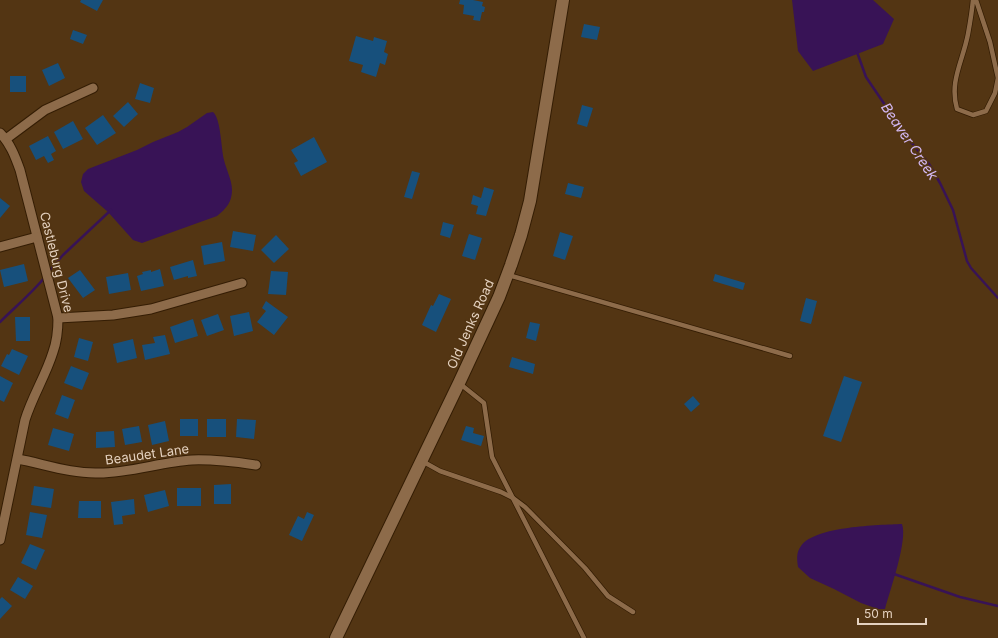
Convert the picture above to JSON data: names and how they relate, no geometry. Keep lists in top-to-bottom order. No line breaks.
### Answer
{"streets":{"street":["Castleburg Drive","Old Jenks Road","Beaudet Lane"]},"crossings":[["Castleburg Drive","Beaudet Lane"]],"water":["Beaver Creek"],"scale_bar":"50 m"}
